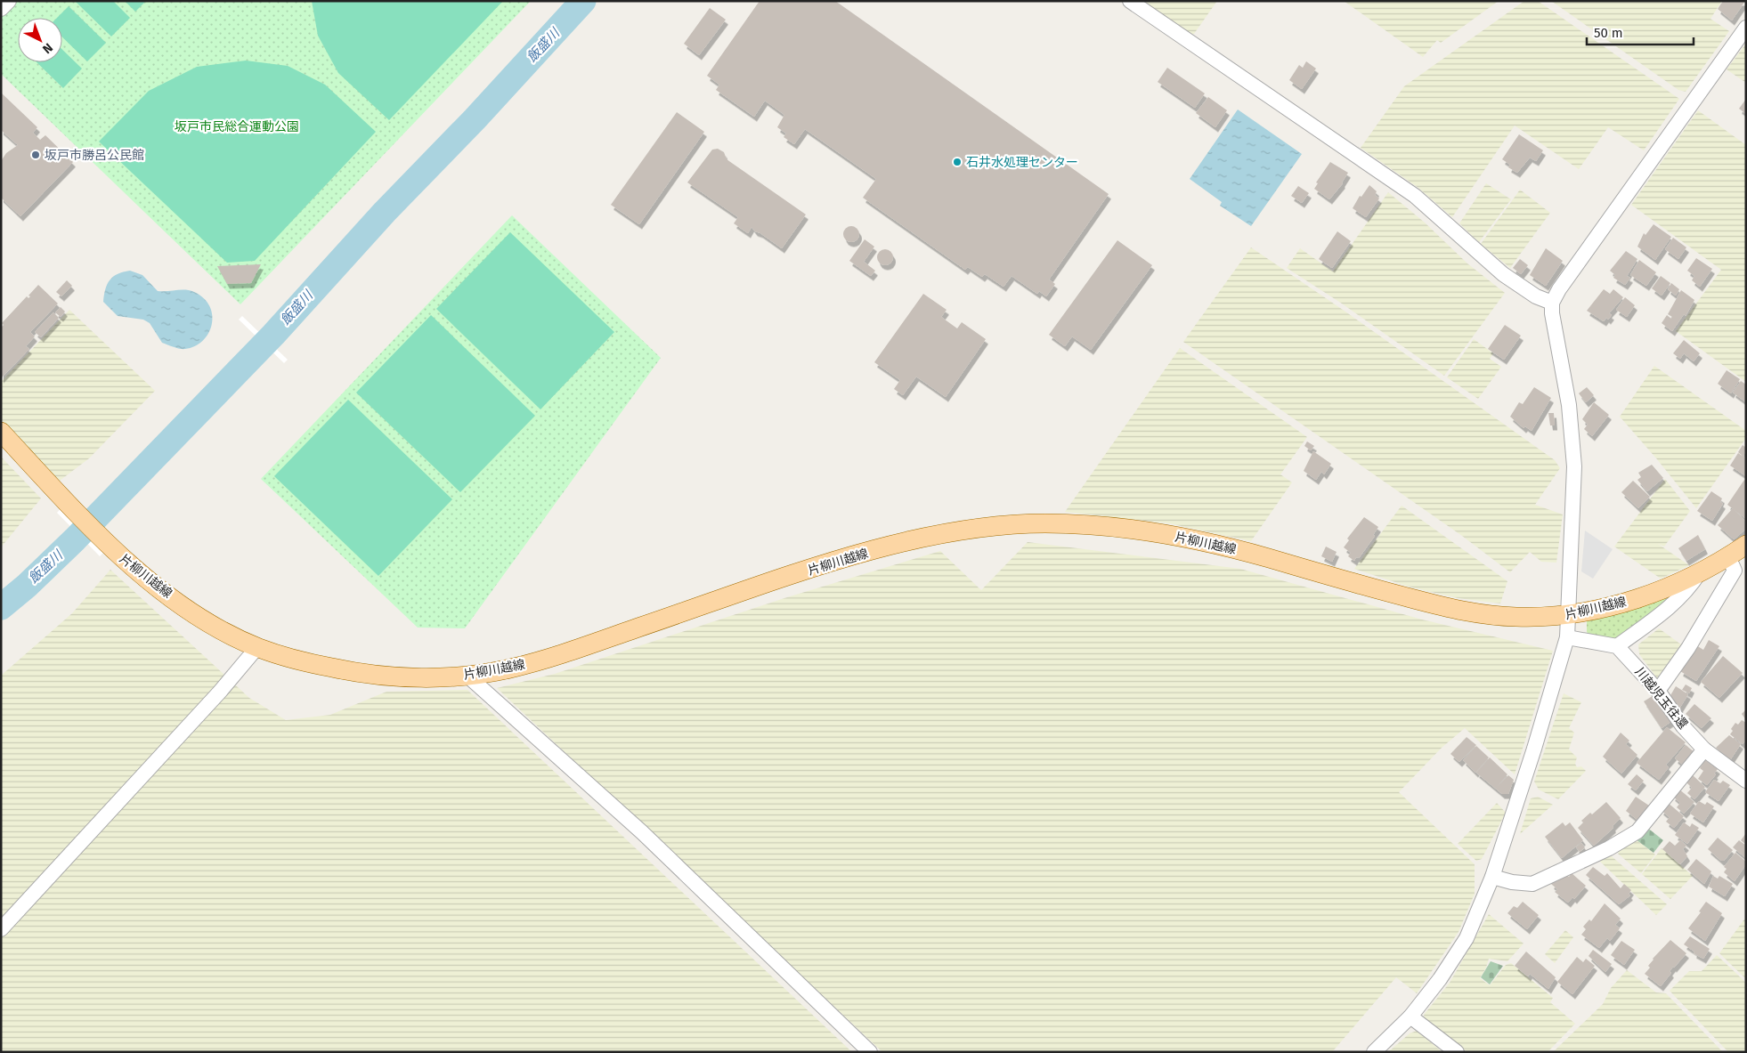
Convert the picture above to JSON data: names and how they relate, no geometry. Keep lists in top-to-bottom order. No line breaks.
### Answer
{"streets":{"main road":["片柳川越線"],"street":["川越児玉往還"]},"water":["飯盛川"],"parks":["坂戸市民総合運動公園"],"places":["坂戸市勝呂公民館","石井水処理センター"],"scale_bar":"50 m","north":"bottom right"}
